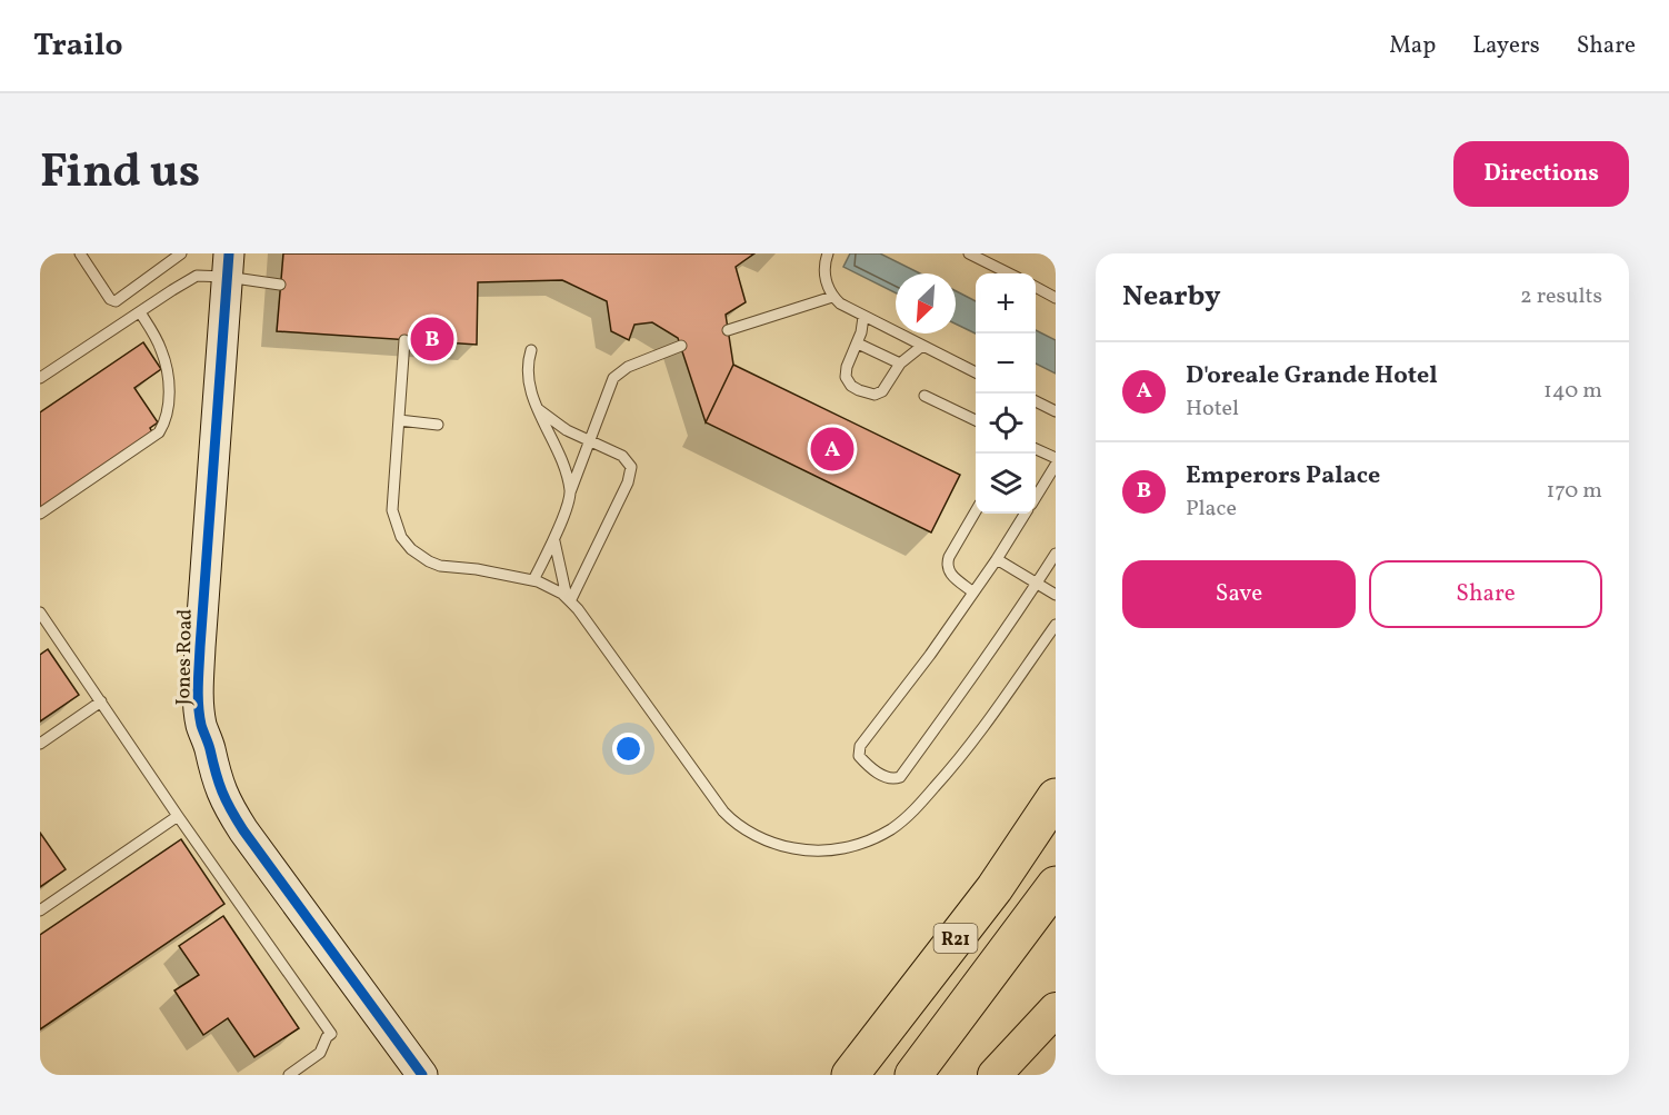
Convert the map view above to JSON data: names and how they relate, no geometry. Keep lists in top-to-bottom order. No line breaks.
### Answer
{"streets":{"highway":["R21"],"street":["Jones Road"]},"north":"bottom left","page":{"header":"Trailo","nav":["Map","Layers","Share"],"title":"Find us","buttons":["Directions",["Save","Share"]],"heading":["Nearby","2 results"],"map_buttons":["+","−"],"pins":["B","A"],"list":[{"mark":"A","name":"D'oreale Grande Hotel","note":"Hotel","value":"140 m"},{"mark":"B","name":"Emperors Palace","note":"Place","value":"170 m"}]}}
